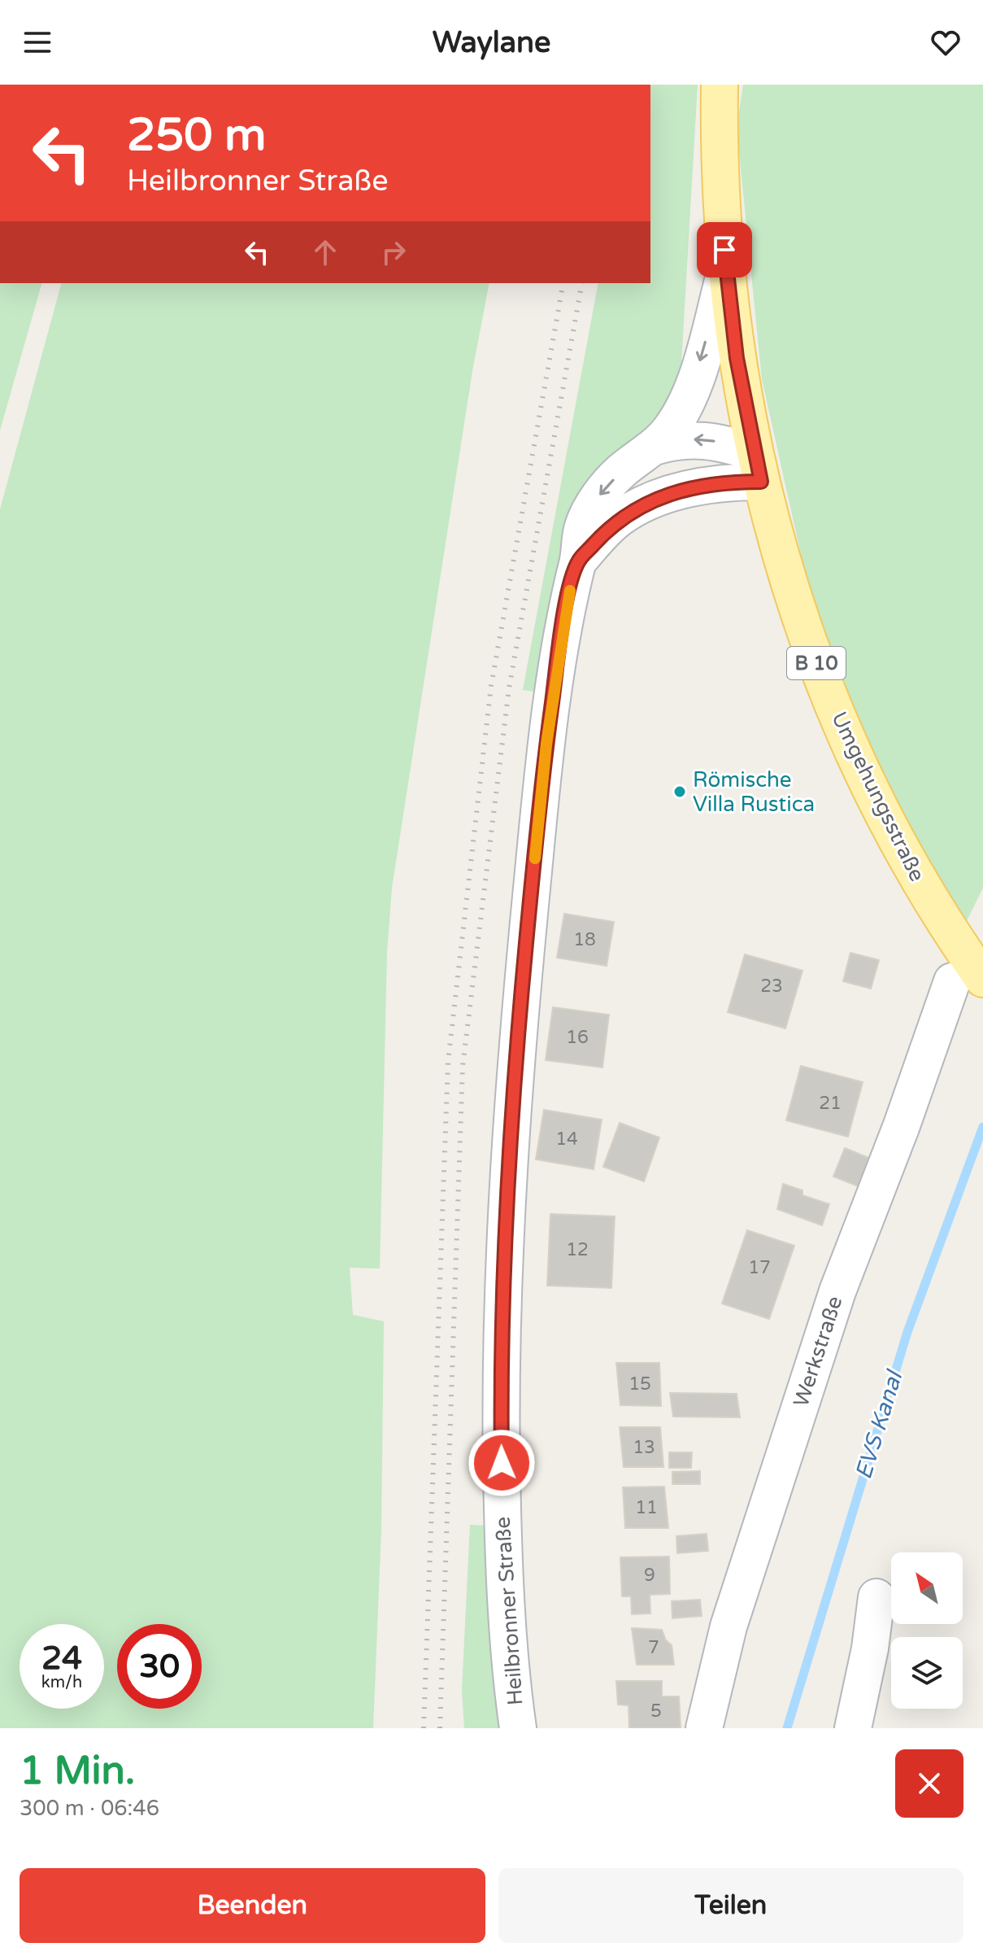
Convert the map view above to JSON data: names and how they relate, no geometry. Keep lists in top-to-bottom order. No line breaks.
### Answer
{"streets":{"main road":["B 10","Umgehungsstraße","Heilbronner Straße"],"street":["Werkstraße"]},"crossings":[["Umgehungsstraße","Werkstraße"],["Umgehungsstraße","Heilbronner Straße"]],"water":["EVS Kanal"],"places":["Römische Villa Rustica"],"house_numbers":["18","23","16","21","14","12","17","15","13","11","9","7","5"],"north":"top left","page":{"header":"Waylane","turn":["250 m","Heilbronner Straße"],"speed":"24 km/h","limit":"30","heading":["1 Min.","300 m · 06:46"],"buttons":["Beenden","Teilen"]}}
